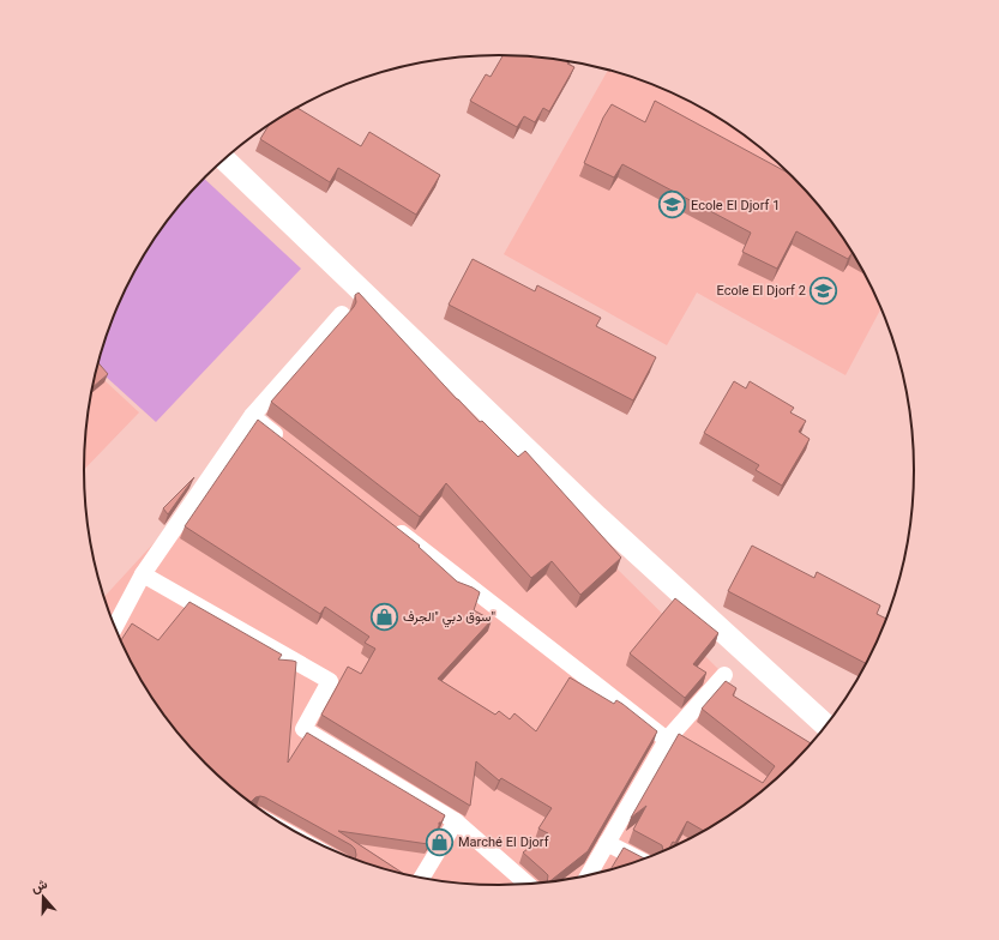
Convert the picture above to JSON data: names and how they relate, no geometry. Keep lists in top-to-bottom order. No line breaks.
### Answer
{"places":{"school or university":["Ecole El Djorf 1","Ecole El Djorf 2"],"shop":["سوق دبي \"الجرف\"","Marché El Djorf"]},"north":"top"}
